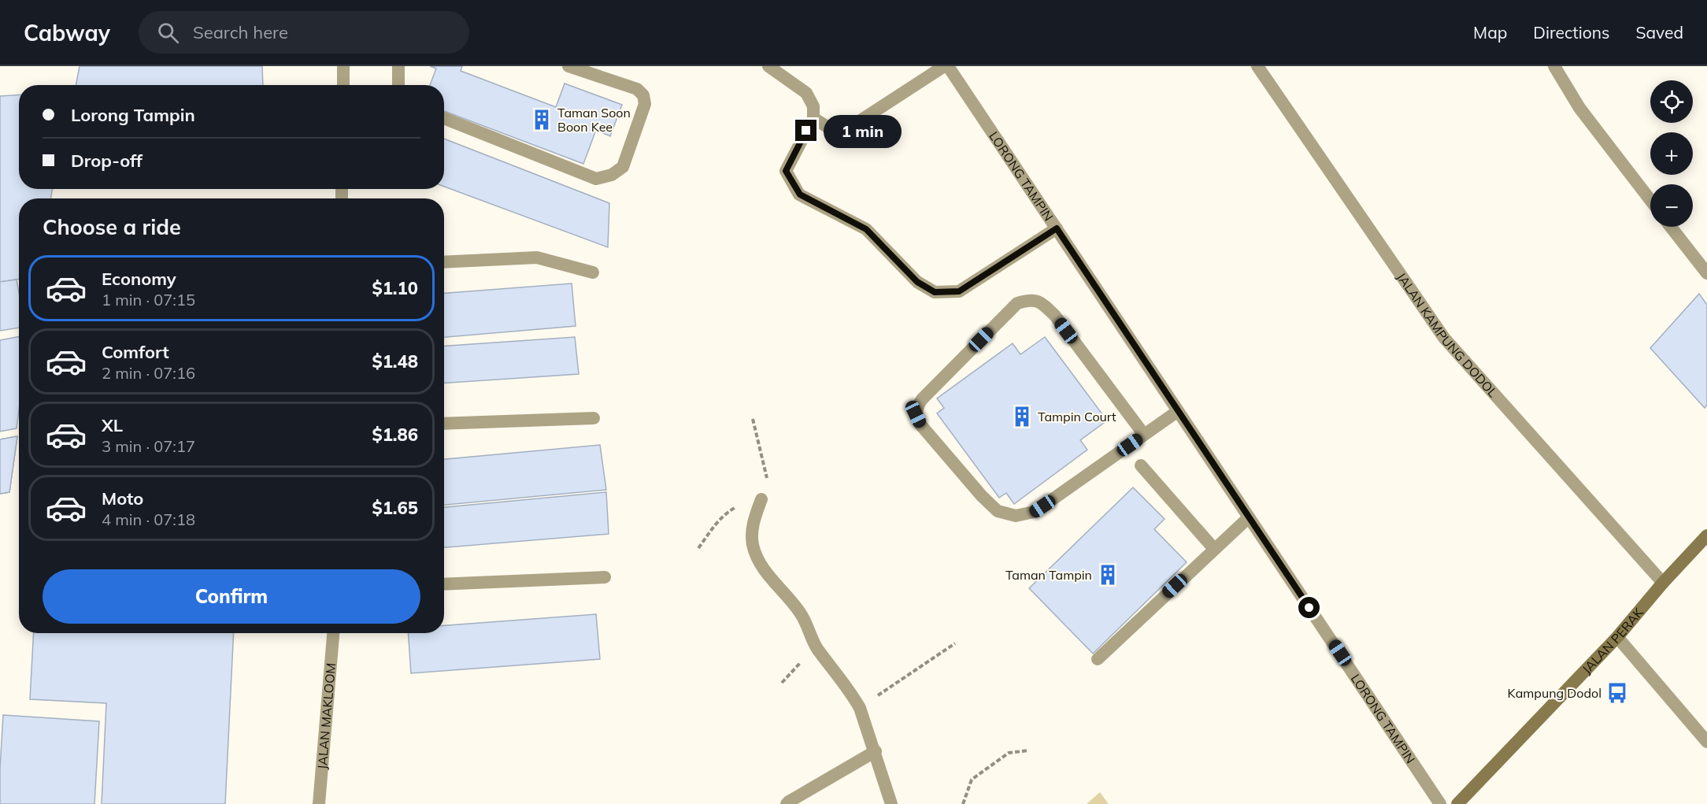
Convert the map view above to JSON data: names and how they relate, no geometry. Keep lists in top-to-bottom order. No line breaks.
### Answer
{"streets":{"main road":["JALAN PERAK"],"street":["LORONG TAMPIN","JALAN KAMPUNG DODOL","JALAN MAKLOOM"]},"crossings":[["JALAN KAMPUNG DODOL","JALAN PERAK"]],"places":{"building":["Taman Soon Boon Kee","Tampin Court","Taman Tampin"],"bus stop":["Kampung Dodol"]},"page":{"header":"Cabway","search":"Search here","nav":["Map","Directions","Saved"],"map_buttons":["+","−"],"banner":["Lorong Tampin","Drop-off"],"bubble":"1 min","heading":"Choose a ride","list":[{"name":"Economy","note":"1 min · 07:15","value":"$1.10"},{"name":"Comfort","note":"2 min · 07:16","value":"$1.48"},{"name":"XL","note":"3 min · 07:17","value":"$1.86"},{"name":"Moto","note":"4 min · 07:18","value":"$1.65"}],"buttons":"Confirm"}}
